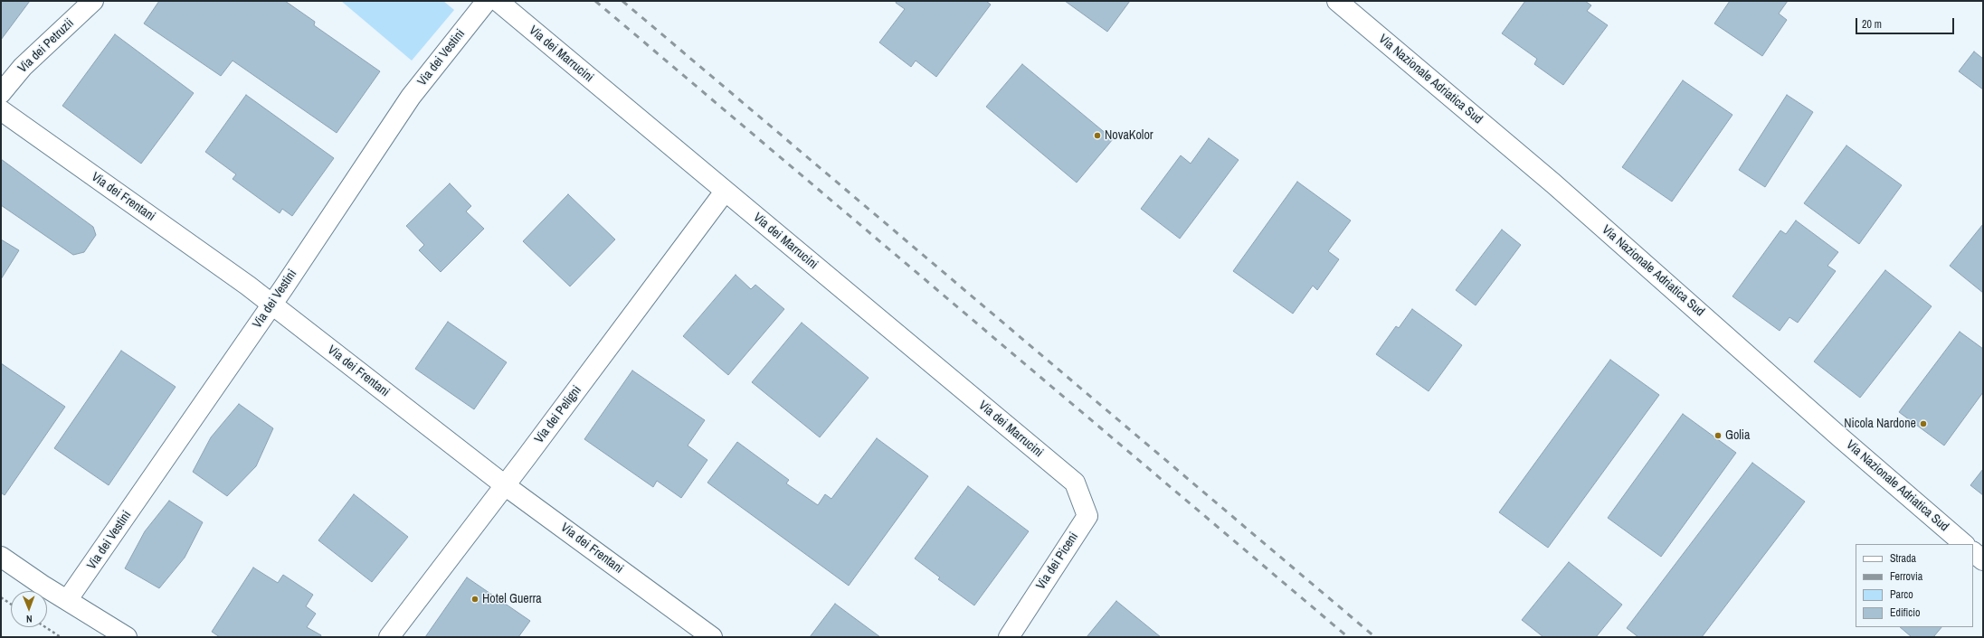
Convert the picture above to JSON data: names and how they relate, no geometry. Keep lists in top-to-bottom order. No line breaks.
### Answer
{"streets":{"street":["Via dei Petruzii","Via dei Marrucini","Via dei Vestini","Via Nazionale Adriatica Sud","Via dei Frentani","Via dei Peligni","Via dei Piceni"]},"crossings":[["Via dei Marrucini","Via dei Peligni"],["Via dei Marrucini","Via dei Piceni"],["Via dei Vestini","Via dei Frentani"],["Via dei Frentani","Via dei Peligni"]],"places":["NovaKolor","Nicola Nardone","Golia","Hotel Guerra"],"legend":["Strada","Ferrovia","Parco","Edificio"],"scale_bar":"20 m","north":"bottom"}
